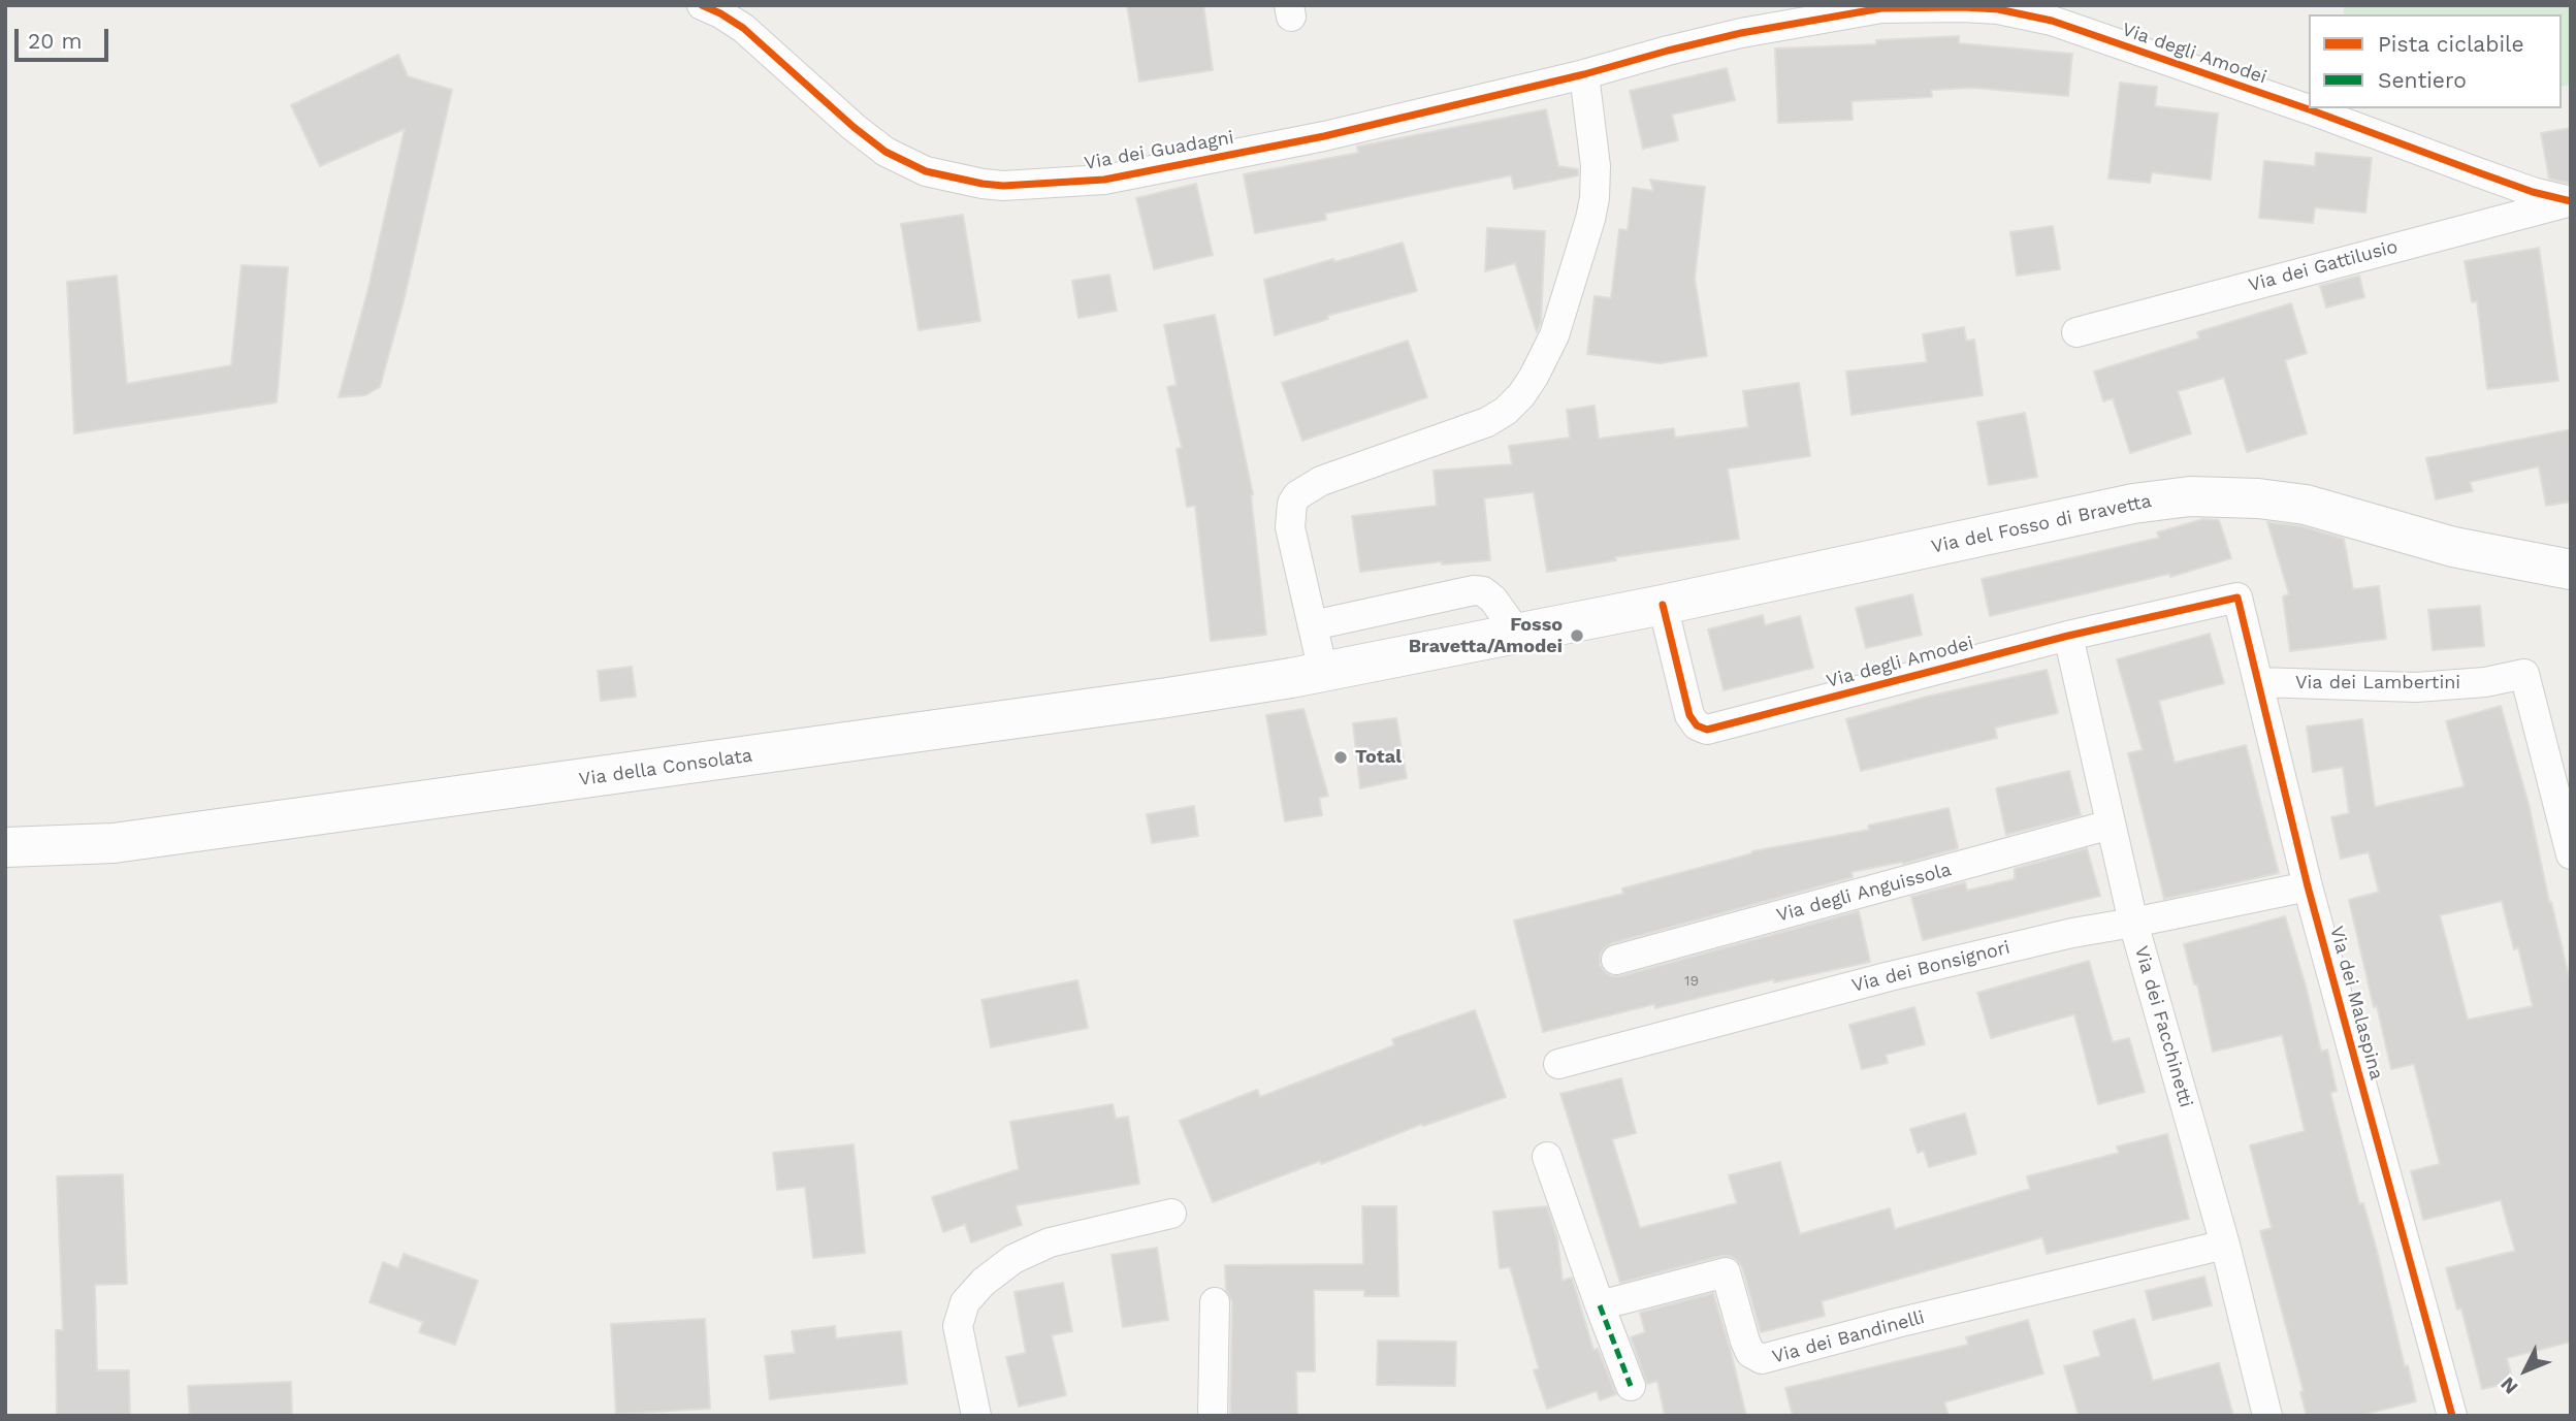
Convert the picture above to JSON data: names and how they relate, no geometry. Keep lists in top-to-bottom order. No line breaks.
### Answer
{"streets":{"main road":["Via del Fosso di Bravetta","Via della Consolata"],"street":["Via degli Amodei","Via dei Guadagni","Via dei Gattilusio","Via dei Lambertini","Via degli Anguissola","Via dei Bonsignori","Via dei Malaspina","Via dei Facchinetti","Via dei Bandinelli"]},"crossings":[["Via degli Amodei","Via dei Guadagni"],["Via degli Amodei","Via dei Gattilusio"],["Via degli Amodei","Via del Fosso di Bravetta"],["Via degli Amodei","Via dei Malaspina"],["Via degli Amodei","Via dei Facchinetti"],["Via del Fosso di Bravetta","Via della Consolata"],["Via dei Lambertini","Via dei Malaspina"],["Via degli Anguissola","Via dei Facchinetti"],["Via dei Bonsignori","Via dei Malaspina"],["Via dei Bonsignori","Via dei Facchinetti"],["Via dei Facchinetti","Via dei Bandinelli"]],"places":["Fosso Bravetta/Amodei","Total"],"house_numbers":["19"],"legend":["Pista ciclabile","Sentiero"],"scale_bar":"20 m","north":"bottom left"}
